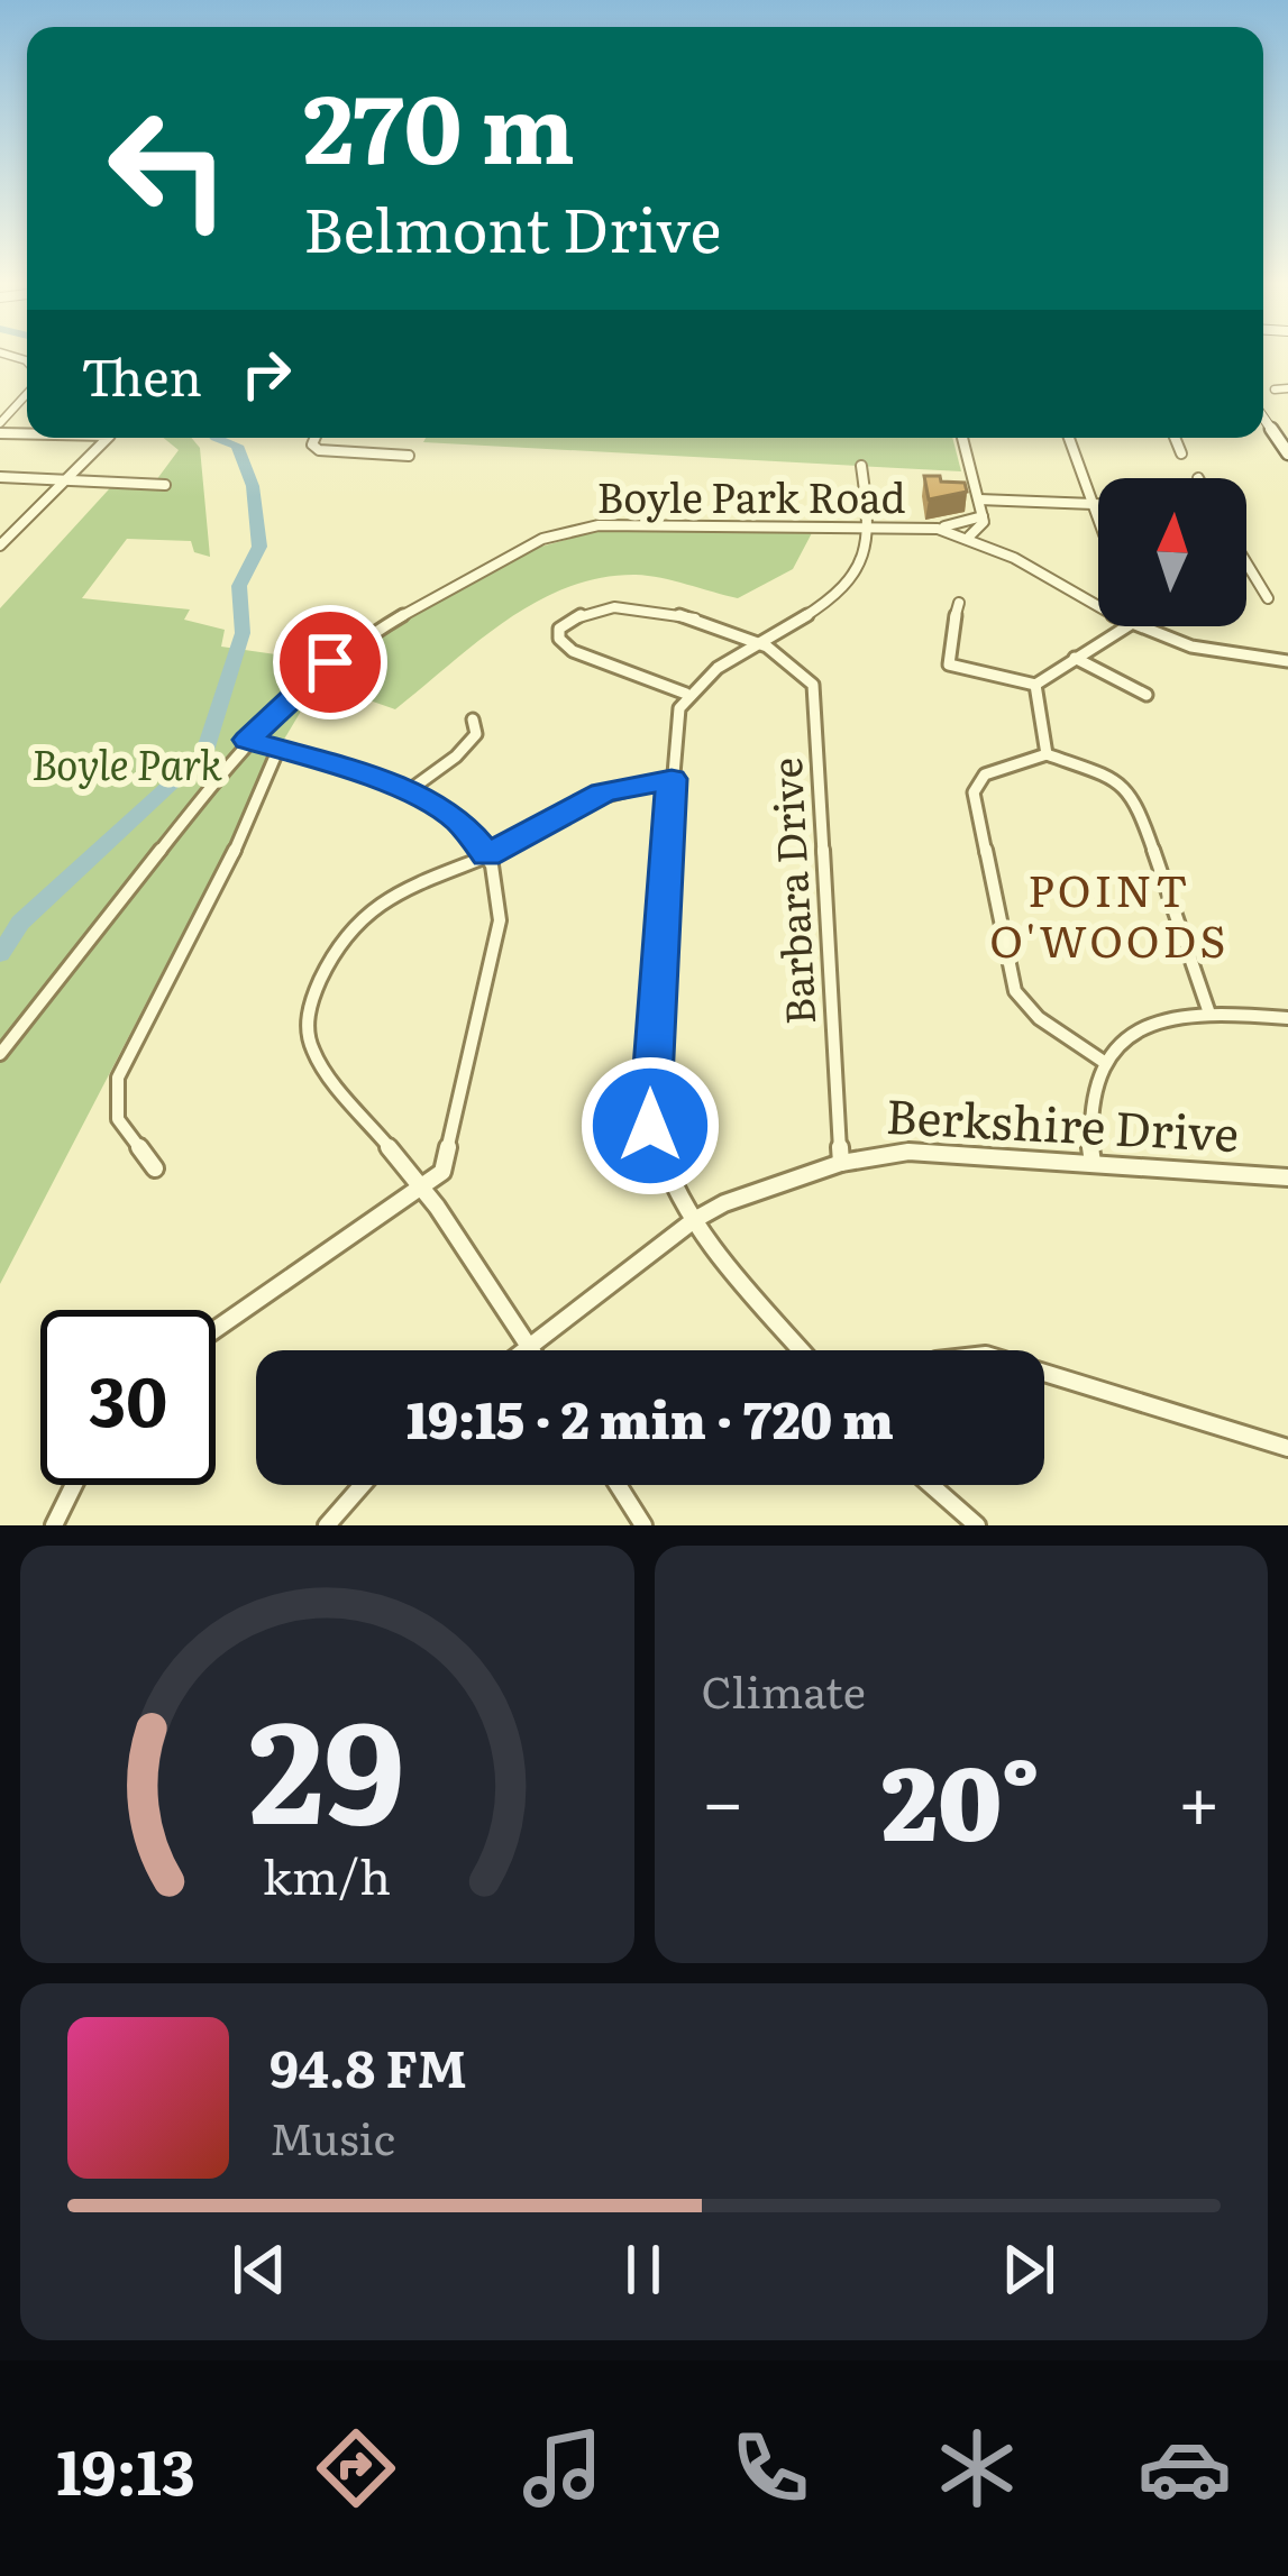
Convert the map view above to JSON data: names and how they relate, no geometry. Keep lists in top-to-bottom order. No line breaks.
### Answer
{"streets":{"street":["Boyle Park Road","Barbara Drive","Berkshire Drive"]},"crossings":[["Barbara Drive","Berkshire Drive"]],"districts":["POINT O'WOODS"],"parks":["Boyle Park"],"north":"top","page":{"turn":["270 m","Belmont Drive"],"then":"Then","limit":"30","trip":"19:15 · 2 min · 720 m","tile":"Climate","heat":["−","20°","+"],"song":["94.8 FM","Music"],"tabs":"19:13","gauge":["29","km/h"]}}
